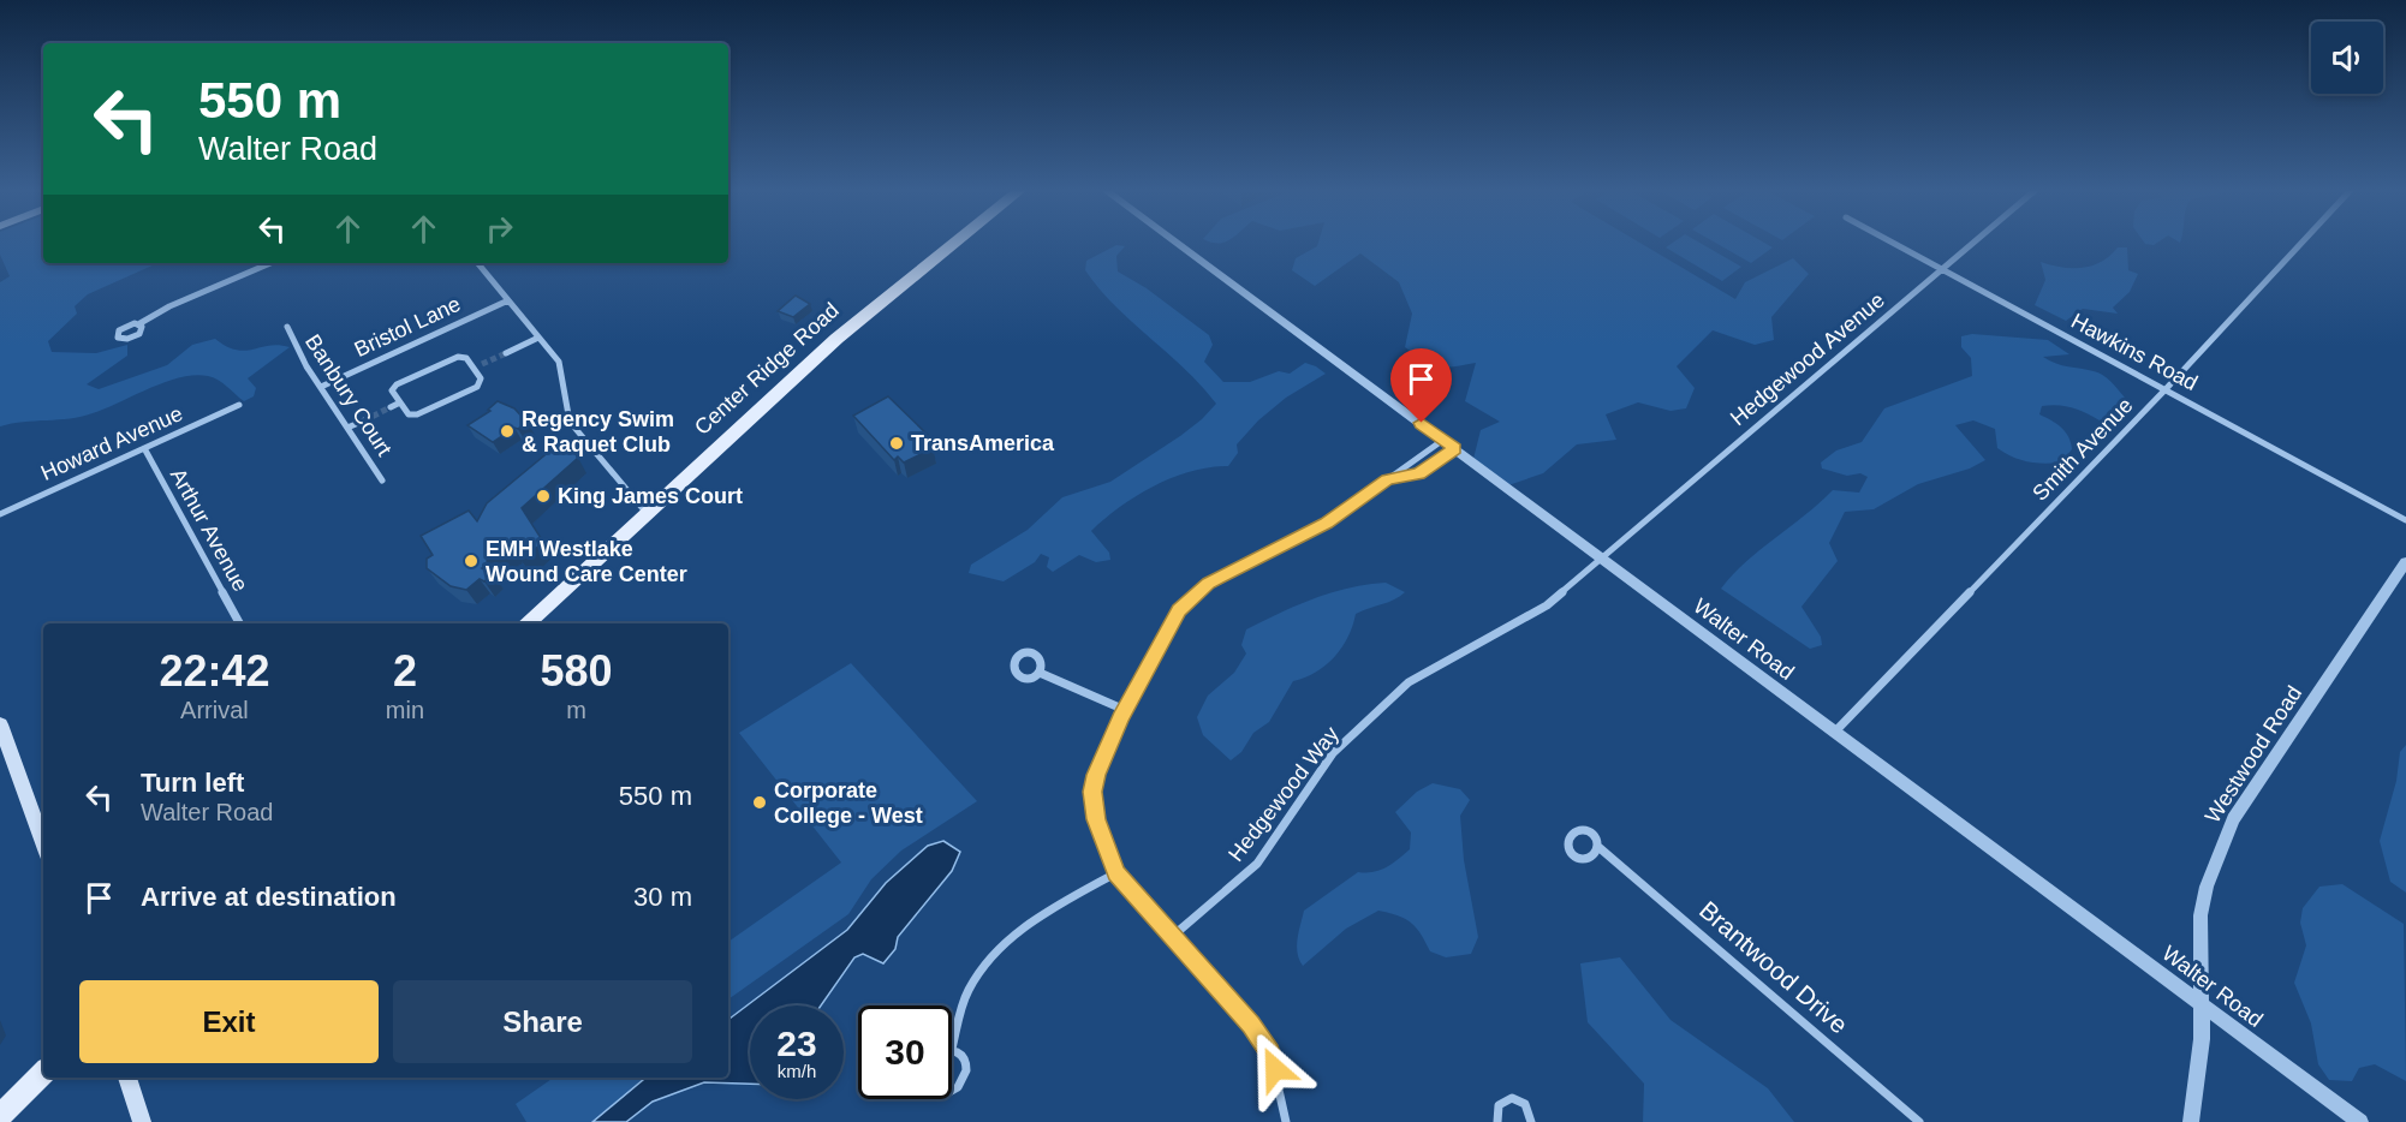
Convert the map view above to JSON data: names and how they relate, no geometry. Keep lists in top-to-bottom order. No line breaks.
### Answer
{"streets":{"main road":["Center Ridge Road"],"street":["Bristol Lane","Hawkins Road","Hedgewood Avenue","Banbury Court","Howard Avenue","Smith Avenue","Arthur Avenue","Walter Road","Westwood Road","Hedgewood Way","Brantwood Drive"]},"crossings":[["Bristol Lane","Banbury Court"],["Hawkins Road","Hedgewood Avenue"],["Hawkins Road","Smith Avenue"],["Hedgewood Avenue","Walter Road"],["Hedgewood Avenue","Hedgewood Way"],["Howard Avenue","Arthur Avenue"],["Smith Avenue","Walter Road"],["Walter Road","Westwood Road"],["Walter Road","Hedgewood Way"]],"places":["Regency Swim & Raquet Club","TransAmerica","King James Court","EMH Westlake Wound Care Center","Corporate College - West"],"page":{"turn":["550 m","Walter Road"],"eta":["22:42","Arrival","2","min","580","m"],"list":[{"name":"Turn left","note":"Walter Road","value":"550 m"},{"name":"Arrive at destination","value":"30 m"}],"buttons":["Exit","Share"],"speed":"23 km/h","limit":"30"}}
